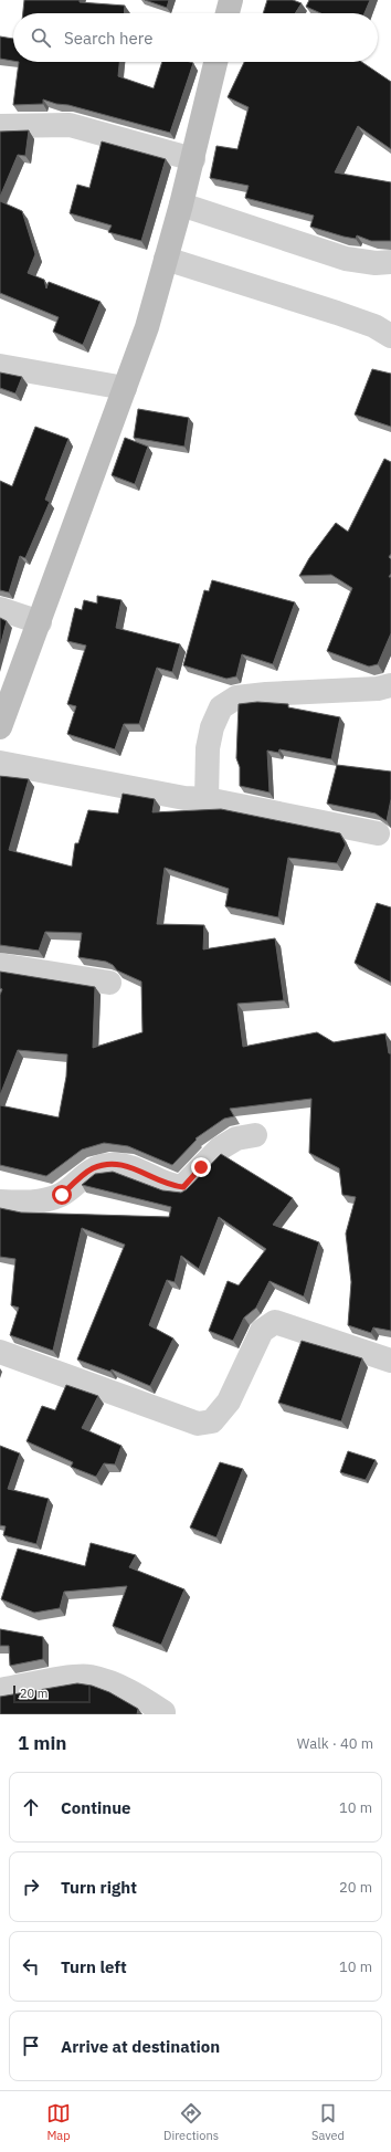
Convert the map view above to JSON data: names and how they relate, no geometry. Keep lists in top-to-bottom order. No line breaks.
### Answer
{"scale_bar":"20 m","page":{"search":"Search here","scale":"20 m","heading":["1 min","Walk · 40 m"],"list":[["Continue","10 m"],["Turn right","20 m"],["Turn left","10 m"],"Arrive at destination"],"nav":["Map","Directions","Saved"]}}
